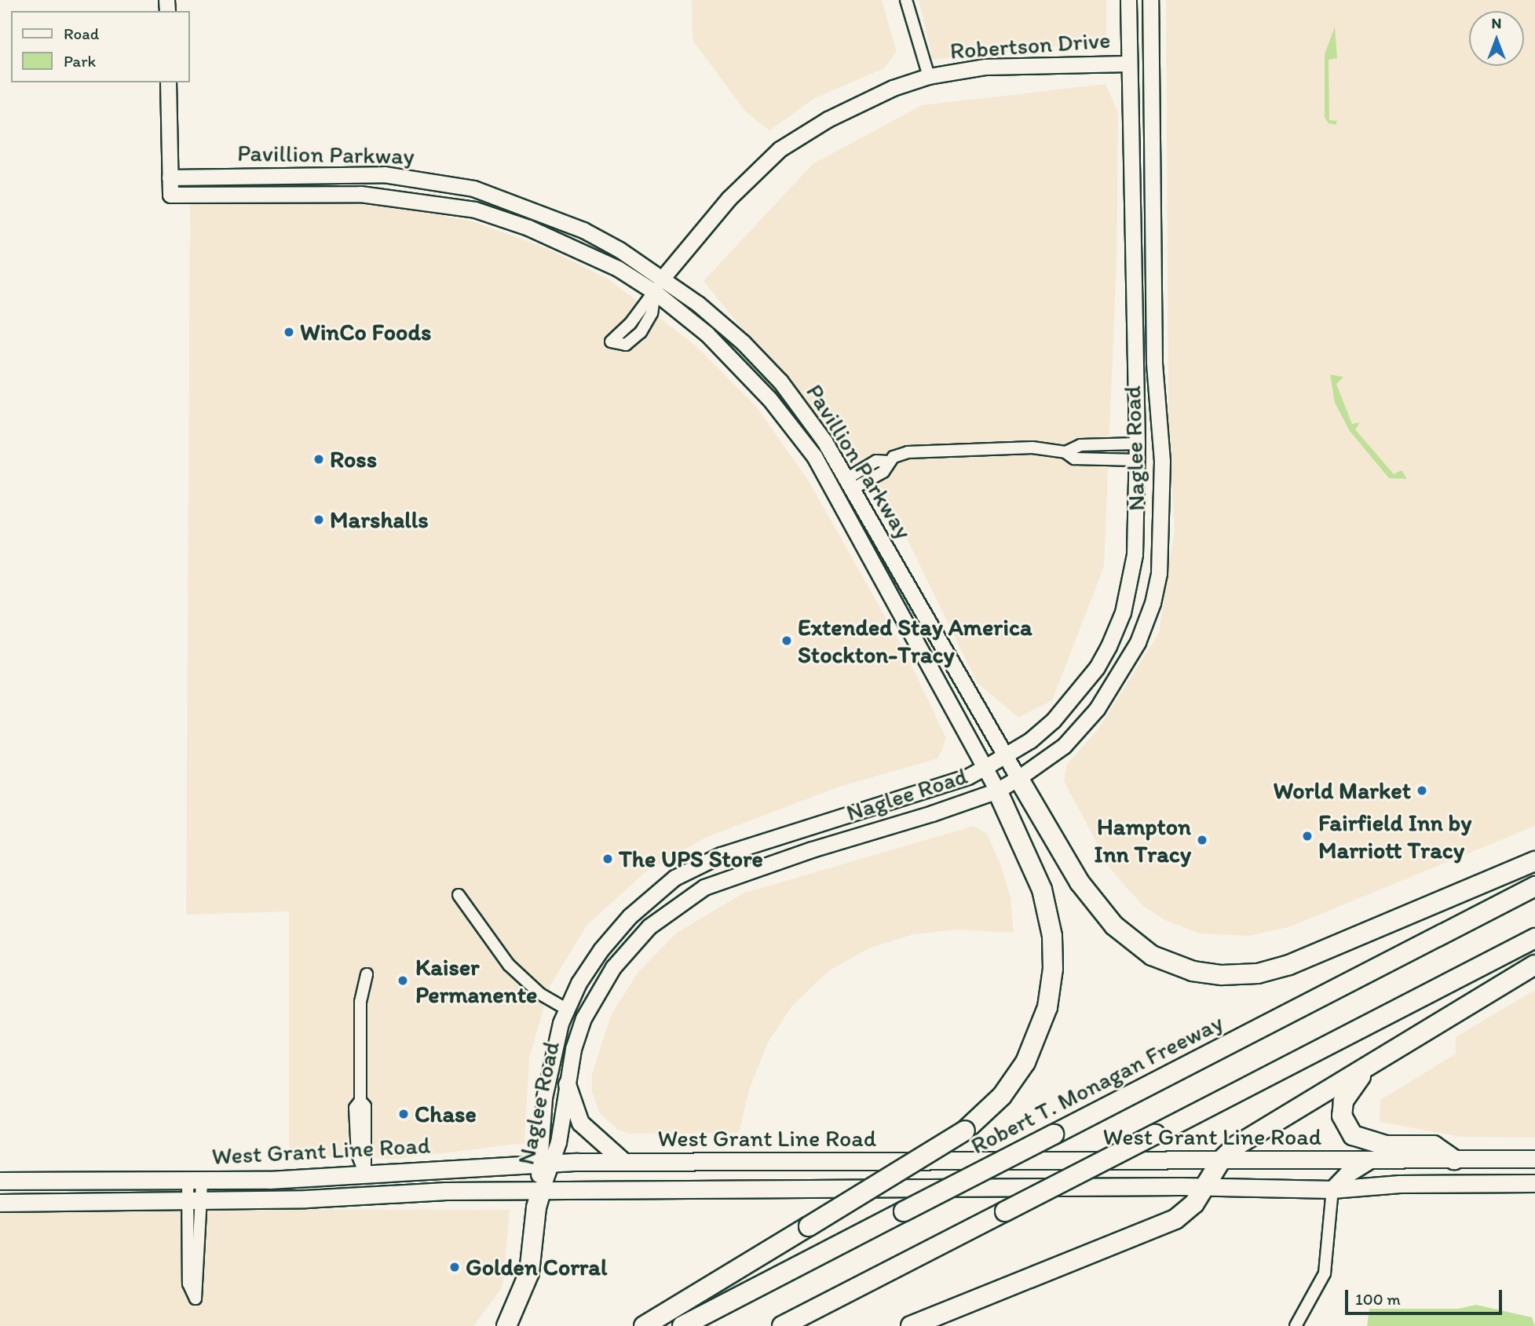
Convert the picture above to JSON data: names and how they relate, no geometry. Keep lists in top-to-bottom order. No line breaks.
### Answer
{"streets":{"highway":["Robert T. Monagan Freeway"],"main road":["Robertson Drive","Pavillion Parkway","Naglee Road","West Grant Line Road"]},"crossings":[["Robertson Drive","Pavillion Parkway"],["Robertson Drive","Naglee Road"],["Pavillion Parkway","Naglee Road"],["Naglee Road","West Grant Line Road"]],"places":["WinCo Foods","Ross","Marshalls","Extended Stay America Stockton-Tracy","World Market","Fairfield Inn by Marriott Tracy","Hampton Inn Tracy","The UPS Store","Kaiser Permanente","Chase","Golden Corral"],"legend":["Road","Park"],"scale_bar":"100 m","north":"top"}
